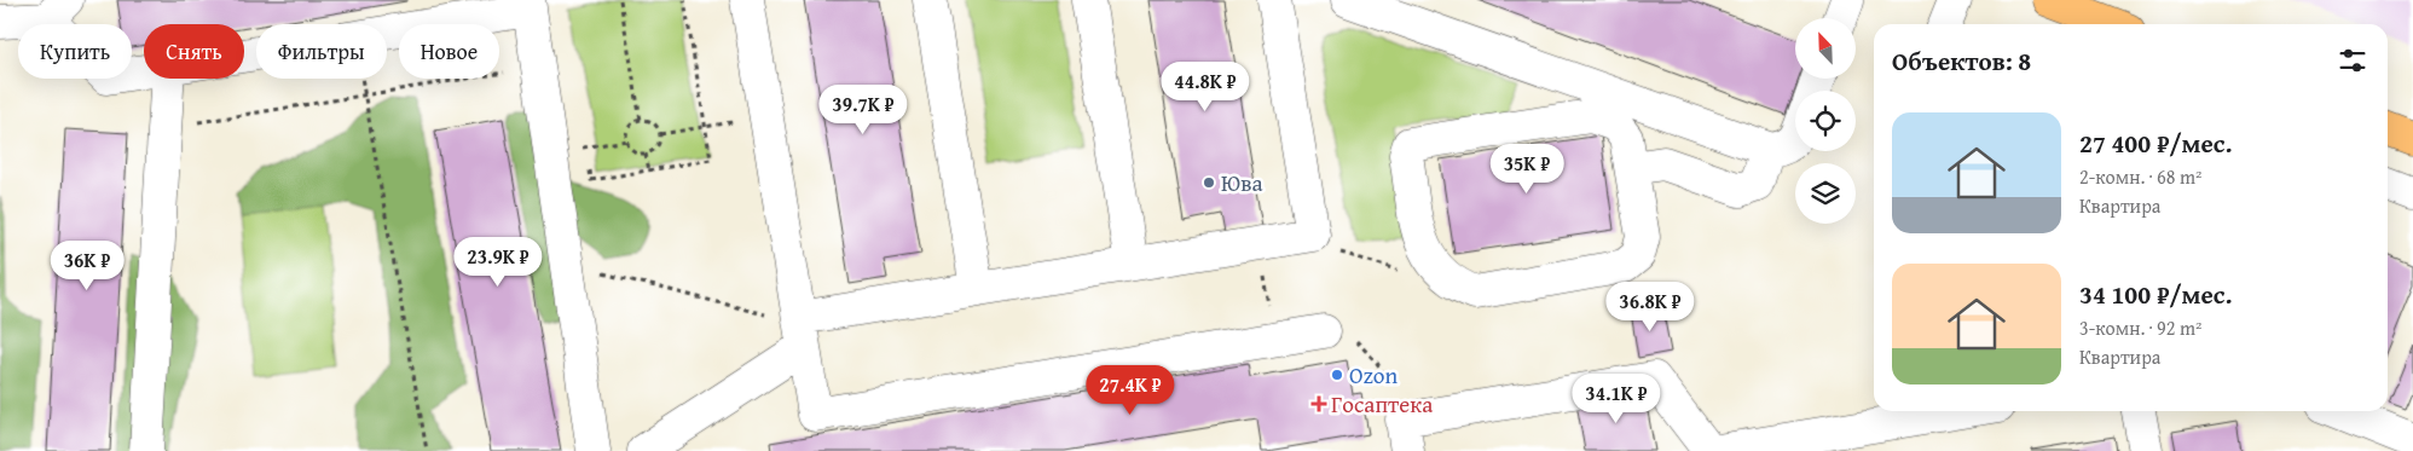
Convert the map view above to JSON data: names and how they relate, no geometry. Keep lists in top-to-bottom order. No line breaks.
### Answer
{"places":{"other":["Юва","Ozon"],"health":["Госаптека"]},"north":"top left","page":{"chip":["Купить","Снять","Фильтры","Новое"],"heading":"Объектов: 8","price":["44.8K ₽","39.7K ₽","35K ₽","23.9K ₽","36K ₽","36.8K ₽","27.4K ₽","34.1K ₽"],"list":[{"name":"27 400 ₽/мес.","note":"2-комн. · 68 m² · Квартира"},{"name":"34 100 ₽/мес.","note":"3-комн. · 92 m² · Квартира"}]}}
